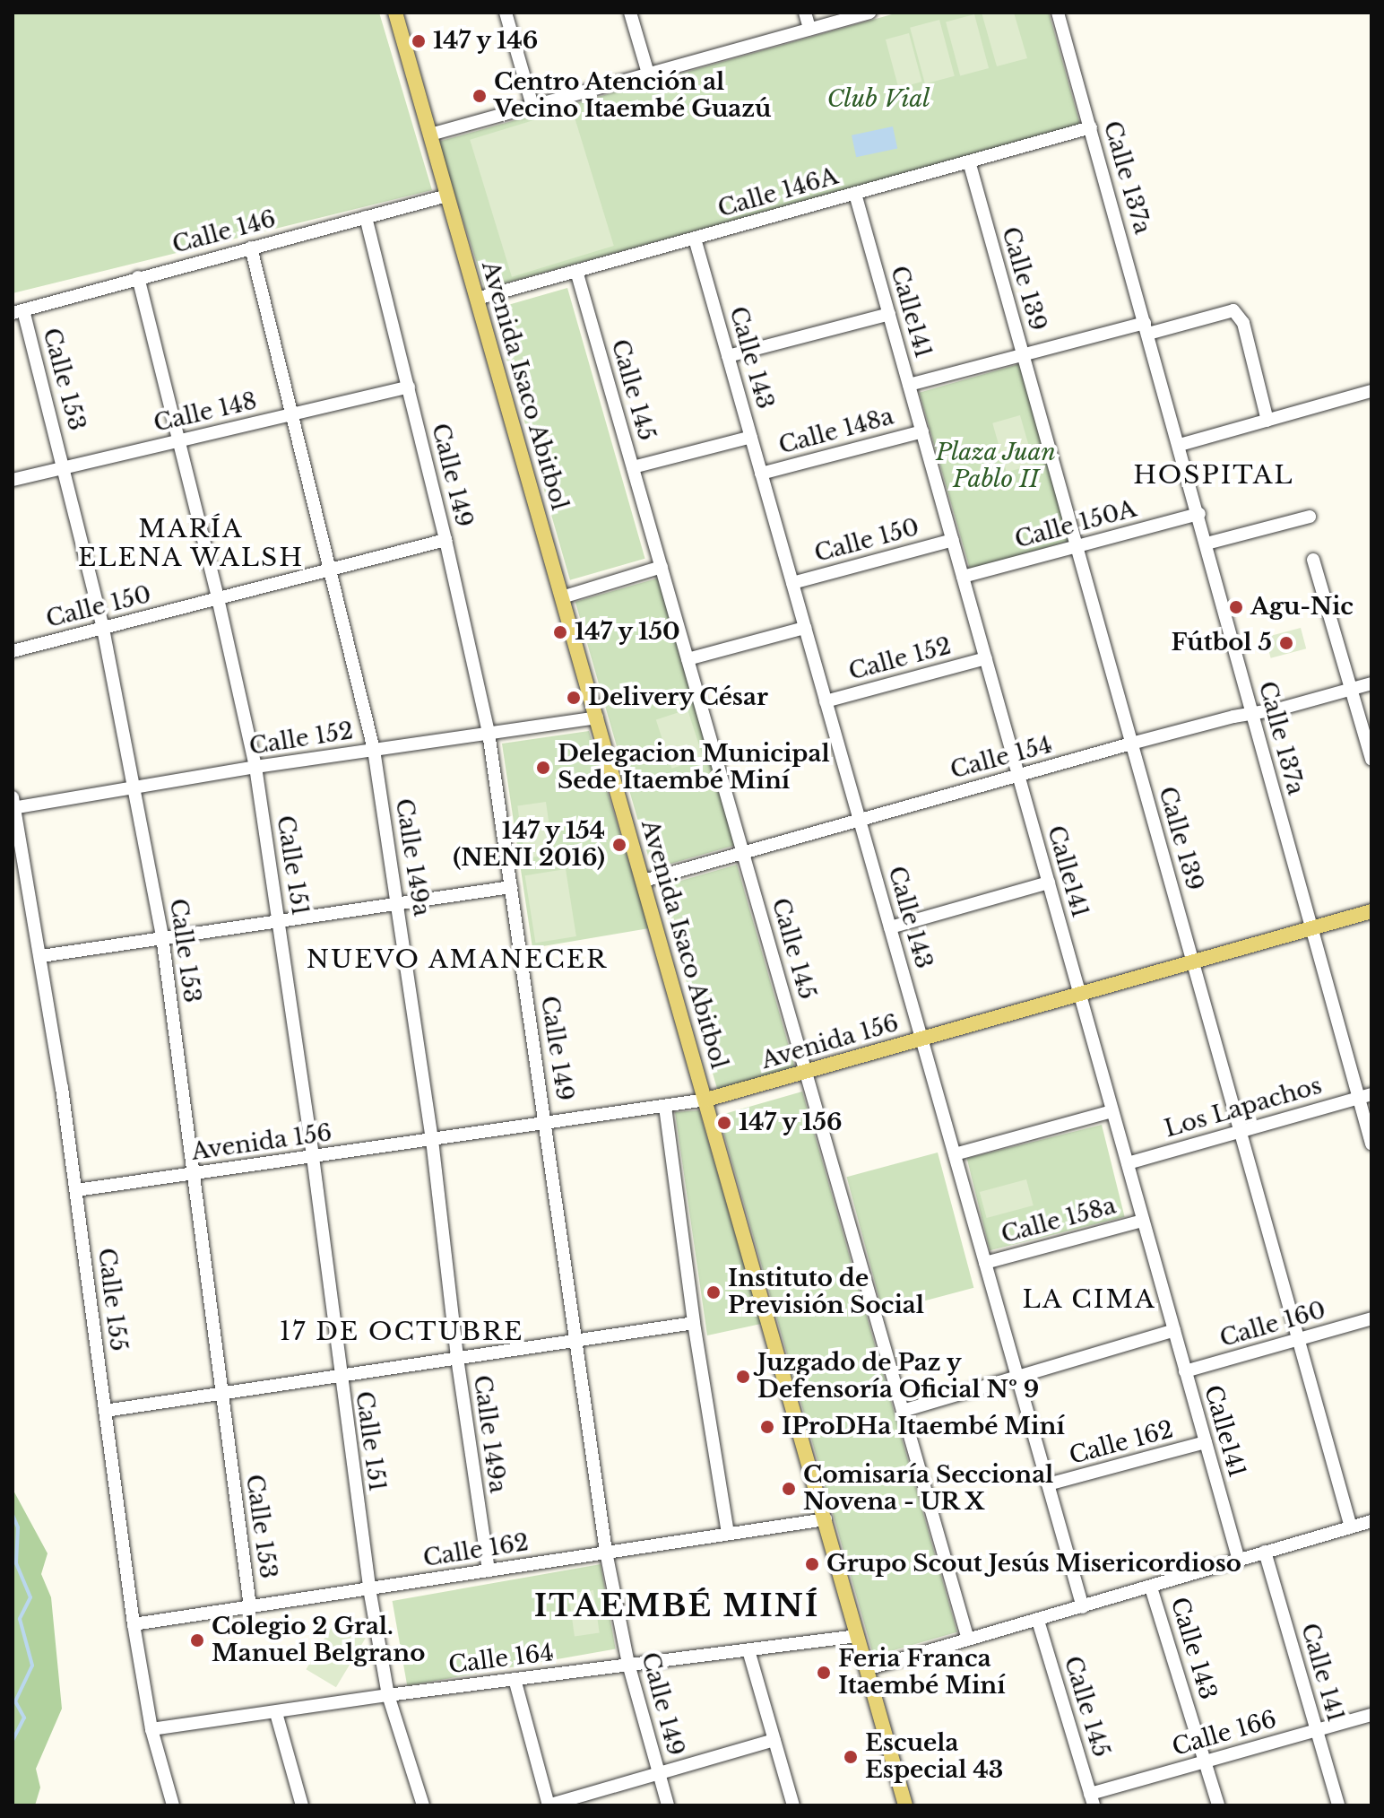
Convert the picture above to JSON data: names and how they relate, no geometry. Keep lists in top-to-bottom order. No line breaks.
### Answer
{"streets":{"main road":["Avenida Isaco Abitbol","Avenida 156"],"street":["Calle 137a","Calle 146A","Calle 146","Calle 139","Calle141","Calle 143","Calle 153","Calle 145","Calle 148","Calle 148a","Calle 149","Calle 150A","Calle 150","Calle 152","Calle 154","Calle 149a","Calle 151","Los Lapachos","Calle 158a","Calle 155","Calle 160","Calle 162","Calle 164","Calle 141","Calle 166"]},"crossings":[["Calle 137a","Calle 146A"],["Calle 137a","Calle 150A"],["Calle 137a","Calle 154"],["Calle 137a","Avenida 156"],["Calle 137a","Los Lapachos"],["Calle 146A","Calle 139"],["Calle 146A","Calle141"],["Calle 146A","Calle 143"],["Calle 146A","Avenida Isaco Abitbol"],["Calle 146A","Calle 145"],["Calle 146","Calle 153"],["Calle 146","Avenida Isaco Abitbol"],["Calle 146","Calle 149"],["Calle 146","Calle 149a"],["Calle 146","Calle 151"],["Calle 139","Calle 150A"],["Calle 139","Calle 154"],["Calle 139","Avenida 156"],["Calle 139","Los Lapachos"],["Calle 139","Calle 160"],["Calle141","Calle 148a"],["Calle141","Calle 150A"],["Calle141","Calle 150"],["Calle141","Calle 152"],["Calle141","Calle 154"],["Calle141","Avenida 156"],["Calle141","Los Lapachos"],["Calle141","Calle 158a"],["Calle141","Calle 160"],["Calle141","Calle 162"],["Calle 143","Calle 148a"],["Calle 143","Calle 150"],["Calle 143","Calle 152"],["Calle 143","Calle 154"],["Calle 143","Avenida 156"],["Calle 143","Calle 158a"],["Calle 143","Calle 162"],["Calle 143","Calle 166"],["Calle 153","Calle 148"],["Calle 153","Calle 150"],["Calle 153","Calle 152"],["Calle 153","Avenida 156"],["Calle 153","Calle 162"],["Avenida Isaco Abitbol","Calle 152"],["Avenida Isaco Abitbol","Calle 154"],["Avenida Isaco Abitbol","Avenida 156"],["Avenida Isaco Abitbol","Calle 162"],["Avenida Isaco Abitbol","Calle 164"],["Calle 145","Calle 148a"],["Calle 145","Calle 154"],["Calle 145","Avenida 156"],["Calle 145","Calle 166"],["Calle 148","Calle 149"],["Calle 148","Calle 149a"],["Calle 148","Calle 151"],["Calle 149","Calle 150"],["Calle 149","Calle 152"],["Calle 149","Avenida 156"],["Calle 149","Calle 162"],["Calle 149","Calle 164"],["Calle 150","Calle 149a"],["Calle 150","Calle 151"],["Calle 152","Calle 149a"],["Calle 152","Calle 151"],["Calle 152","Calle 155"],["Calle 149a","Avenida 156"],["Calle 149a","Calle 162"],["Calle 151","Avenida 156"],["Calle 151","Calle 162"],["Calle 151","Calle 164"],["Avenida 156","Calle 155"],["Calle 155","Calle 162"],["Calle 155","Calle 164"],["Calle 141","Calle 166"]],"districts":["HOSPITAL","MARÍA ELENA WALSH","NUEVO AMANECER","LA CIMA","17 DE OCTUBRE","ITAEMBÉ MINÍ"],"parks":["Club Vial","Plaza Juan Pablo II"],"places":["147 y 146","Centro Atención al Vecino Itaembé Guazú","Agu-Nic","147 y 150","Fútbol 5","Delivery César","Delegacion Municipal Sede Itaembé Miní","147 y 154 (NENI 2016)","147 y 156","Instituto de Previsión Social","Juzgado de Paz y Defensoría Oficial Nº 9","IProDHa Itaembé Miní","Comisaría Seccional Novena - UR X","Grupo Scout Jesús Misericordioso","Colegio 2 Gral. Manuel Belgrano","Feria Franca Itaembé Miní","Escuela Especial 43"]}
